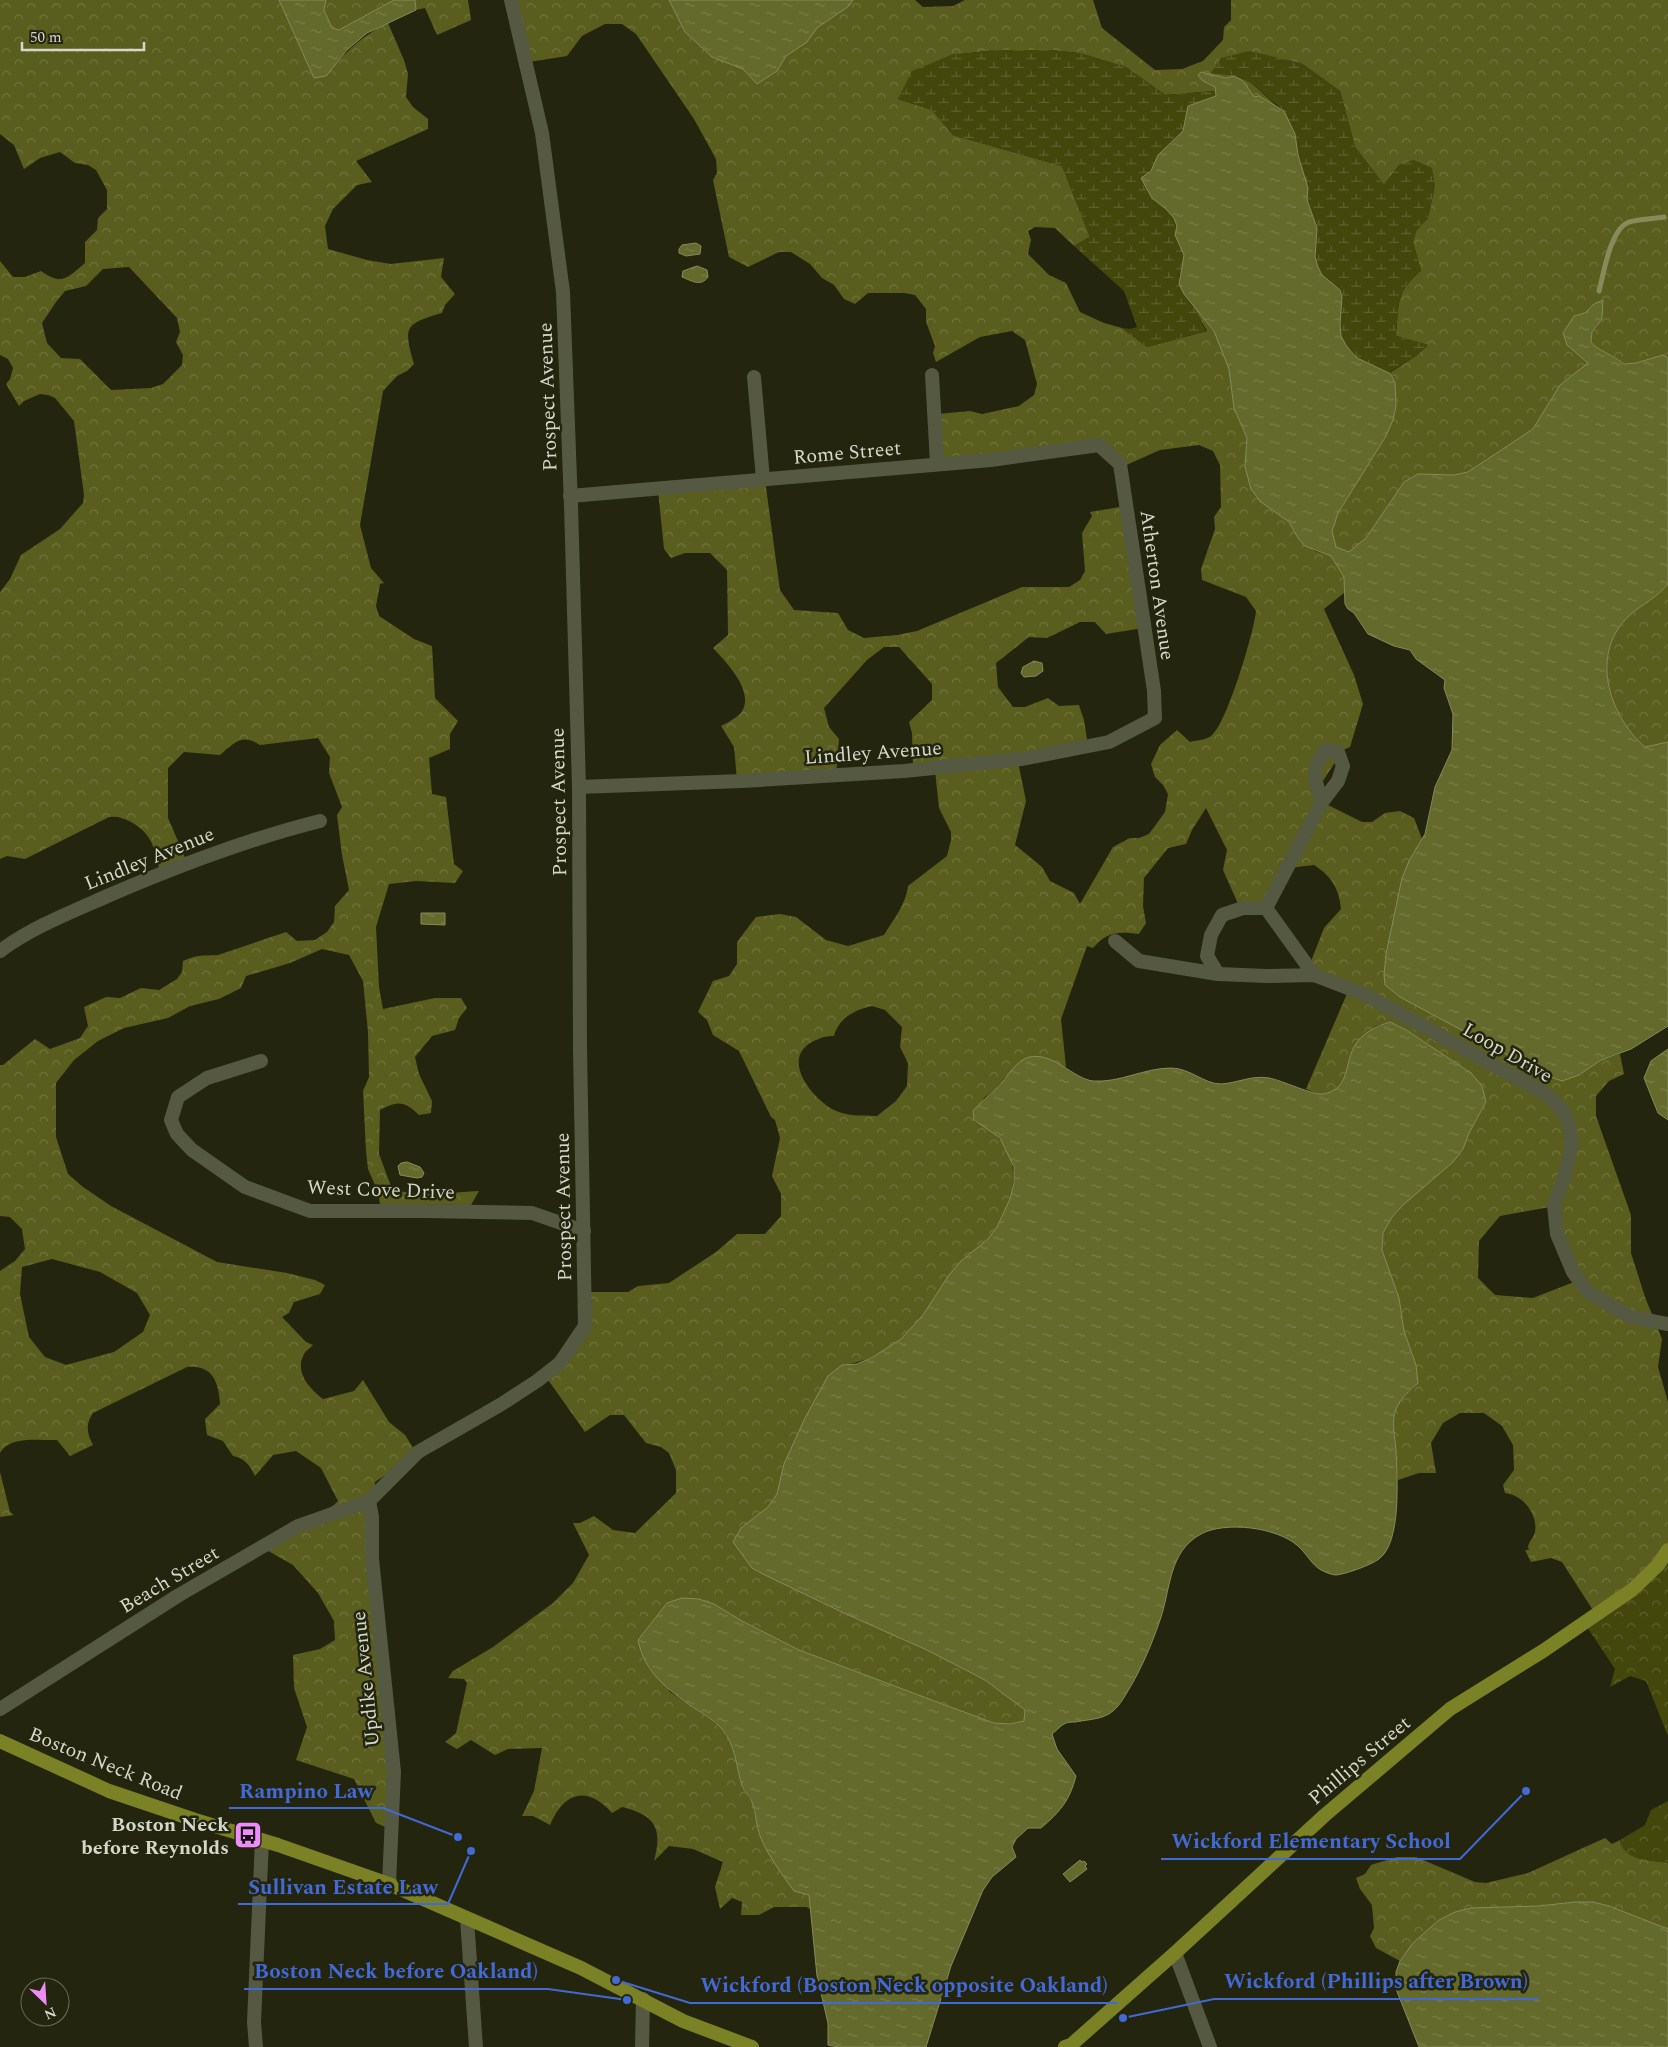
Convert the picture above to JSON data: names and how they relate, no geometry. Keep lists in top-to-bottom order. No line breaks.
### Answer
{"streets":{"main road":["Phillips Street","Boston Neck Road"],"street":["Prospect Avenue","Rome Street","Atherton Avenue","Lindley Avenue","Loop Drive","West Cove Drive","Beach Street","Updike Avenue"]},"crossings":[["Prospect Avenue","Rome Street"],["Prospect Avenue","Lindley Avenue"],["Prospect Avenue","West Cove Drive"],["Prospect Avenue","Beach Street"],["Prospect Avenue","Updike Avenue"],["Rome Street","Atherton Avenue"],["Atherton Avenue","Lindley Avenue"],["Beach Street","Updike Avenue"],["Updike Avenue","Boston Neck Road"]],"places":{"other":["Wickford Elementary School","Rampino Law","Sullivan Estate Law","Wickford (Boston Neck opposite Oakland)","Boston Neck before Oakland)","Wickford (Phillips after Brown)"],"bus stop":["Boston Neck before Reynolds"]},"scale_bar":"50 m","north":"bottom right"}
